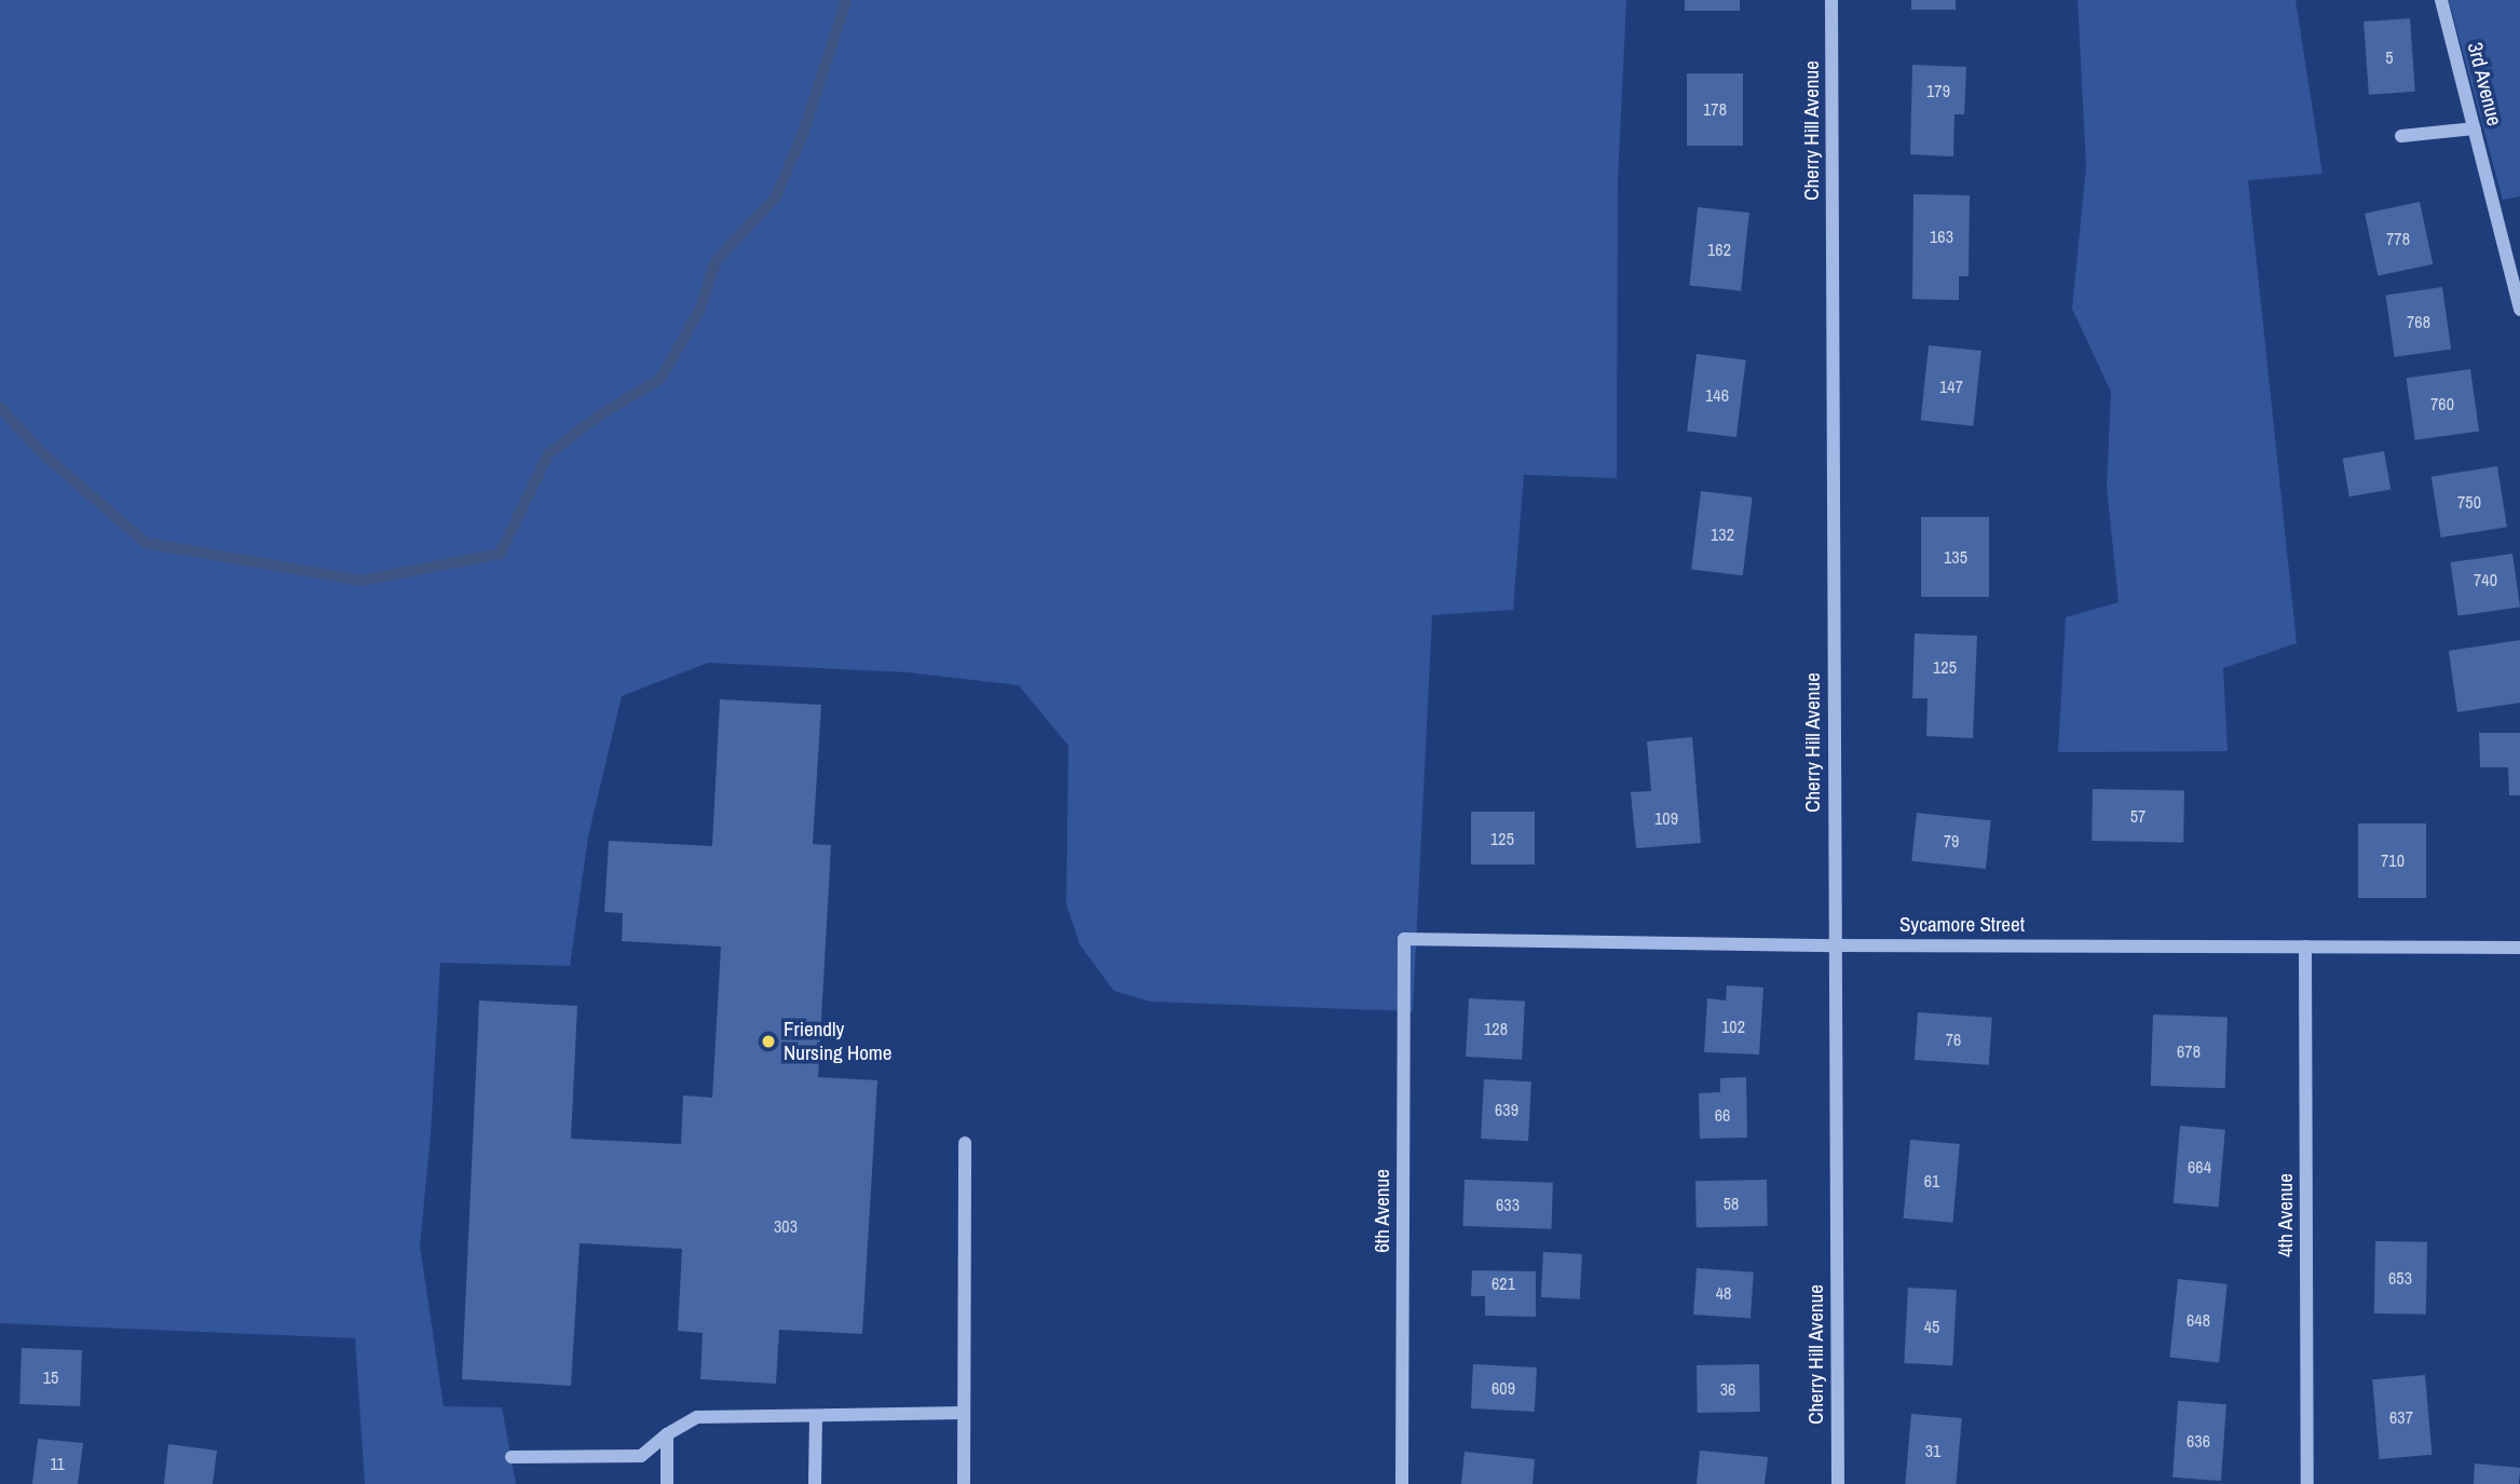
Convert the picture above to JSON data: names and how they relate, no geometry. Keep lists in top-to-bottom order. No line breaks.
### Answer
{"streets":{"street":["3rd Avenue","Cherry Hill Avenue","Sycamore Street","6th Avenue","4th Avenue"]},"crossings":[["Cherry Hill Avenue","Sycamore Street"],["Sycamore Street","6th Avenue"],["Sycamore Street","4th Avenue"]],"places":["Friendly Nursing Home"],"house_numbers":["5","179","178","163","778","162","768","147","146","760","750","132","135","740","125","57","109","125","79","710","102","128","76","678","639","66","664","61","58","633","303","653","621","48","648","45","15","609","36","637","636","31","11"]}
